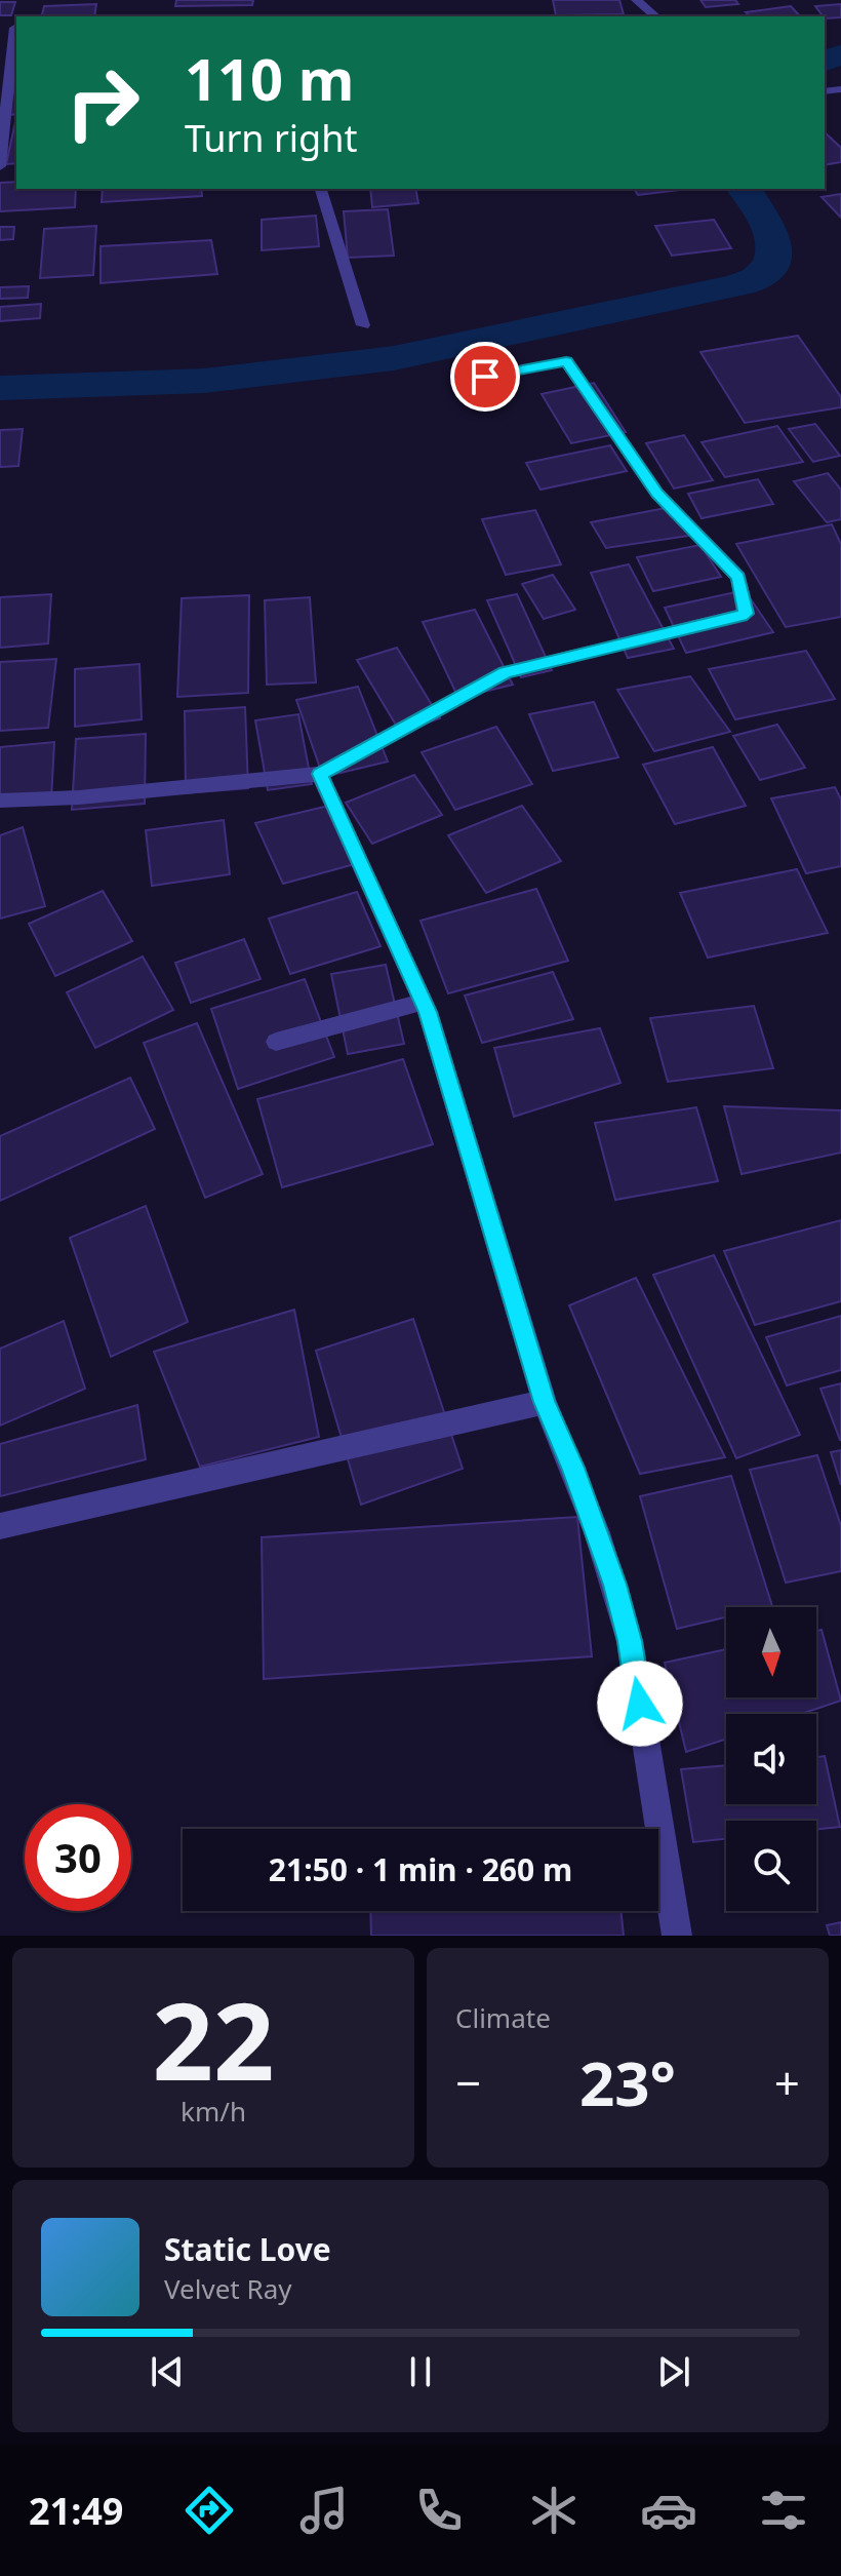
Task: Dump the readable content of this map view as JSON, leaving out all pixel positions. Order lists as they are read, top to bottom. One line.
{"north":"bottom","page":{"turn":["110 m","Turn right"],"limit":"30","trip":"21:50 · 1 min · 260 m","tile":[["22","km/h"],"Climate"],"heat":["−","23°","+"],"song":["Static Love","Velvet Ray"],"tabs":"21:49"}}
